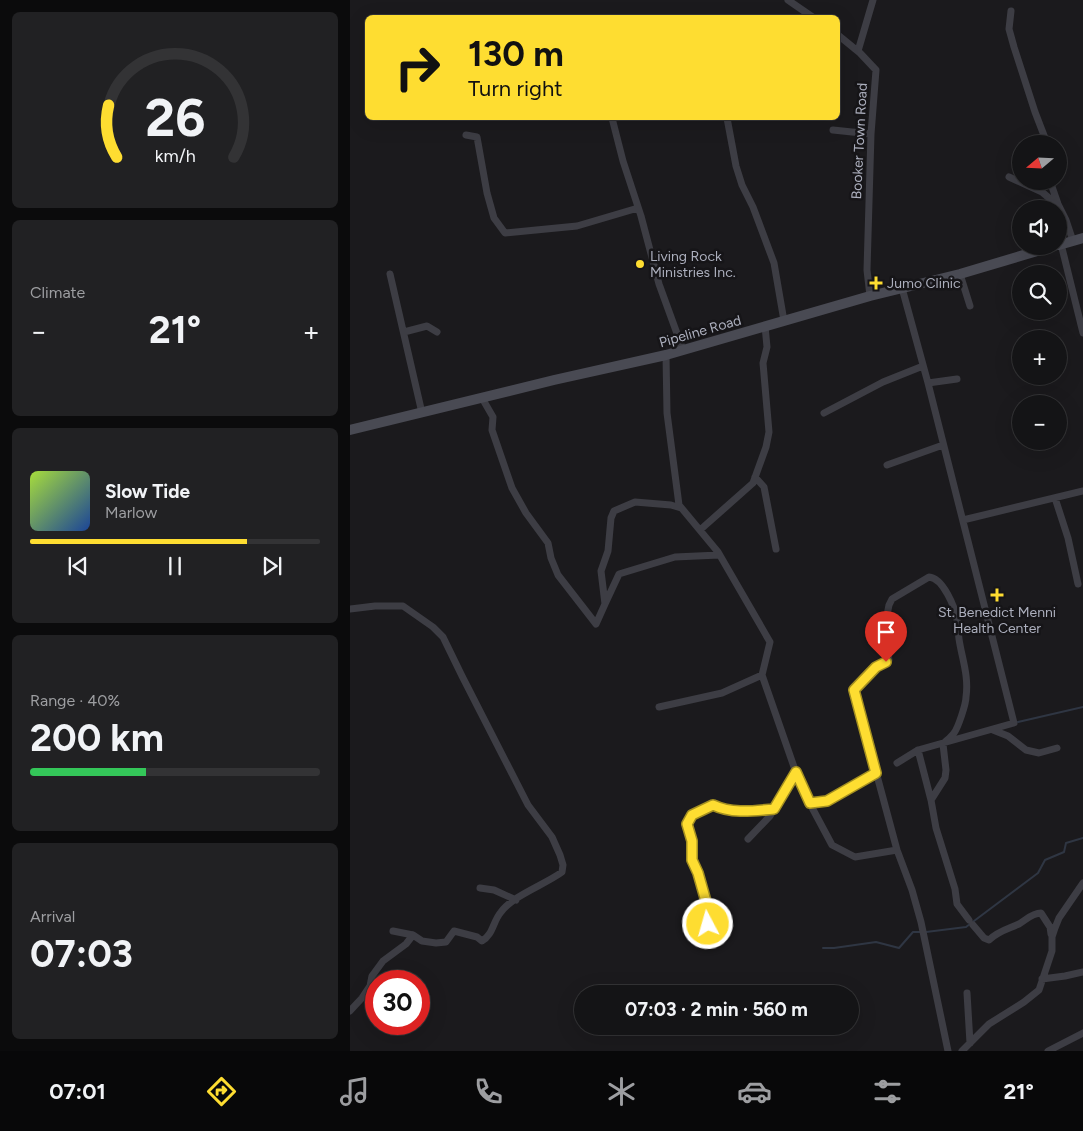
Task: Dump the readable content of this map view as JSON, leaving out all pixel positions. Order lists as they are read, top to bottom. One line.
{"streets":{"street":["Booker Town Road","Pipeline Road"]},"crossings":[["Booker Town Road","Pipeline Road"]],"places":{"other":["Living Rock Ministries Inc."],"health":["Jumo Clinic","St. Benedict Menni Health Center"]},"north":"left","page":{"turn":["130 m","Turn right"],"map_buttons":["+","−"],"tile":["Climate",["Range · 40%","200 km"],["Arrival","07:03"]],"heat":["−","21°","+"],"song":["Slow Tide","Marlow"],"limit":"30","trip":"07:03 · 2 min · 560 m","tabs":["07:01","21°"],"gauge":["26","km/h"]}}
